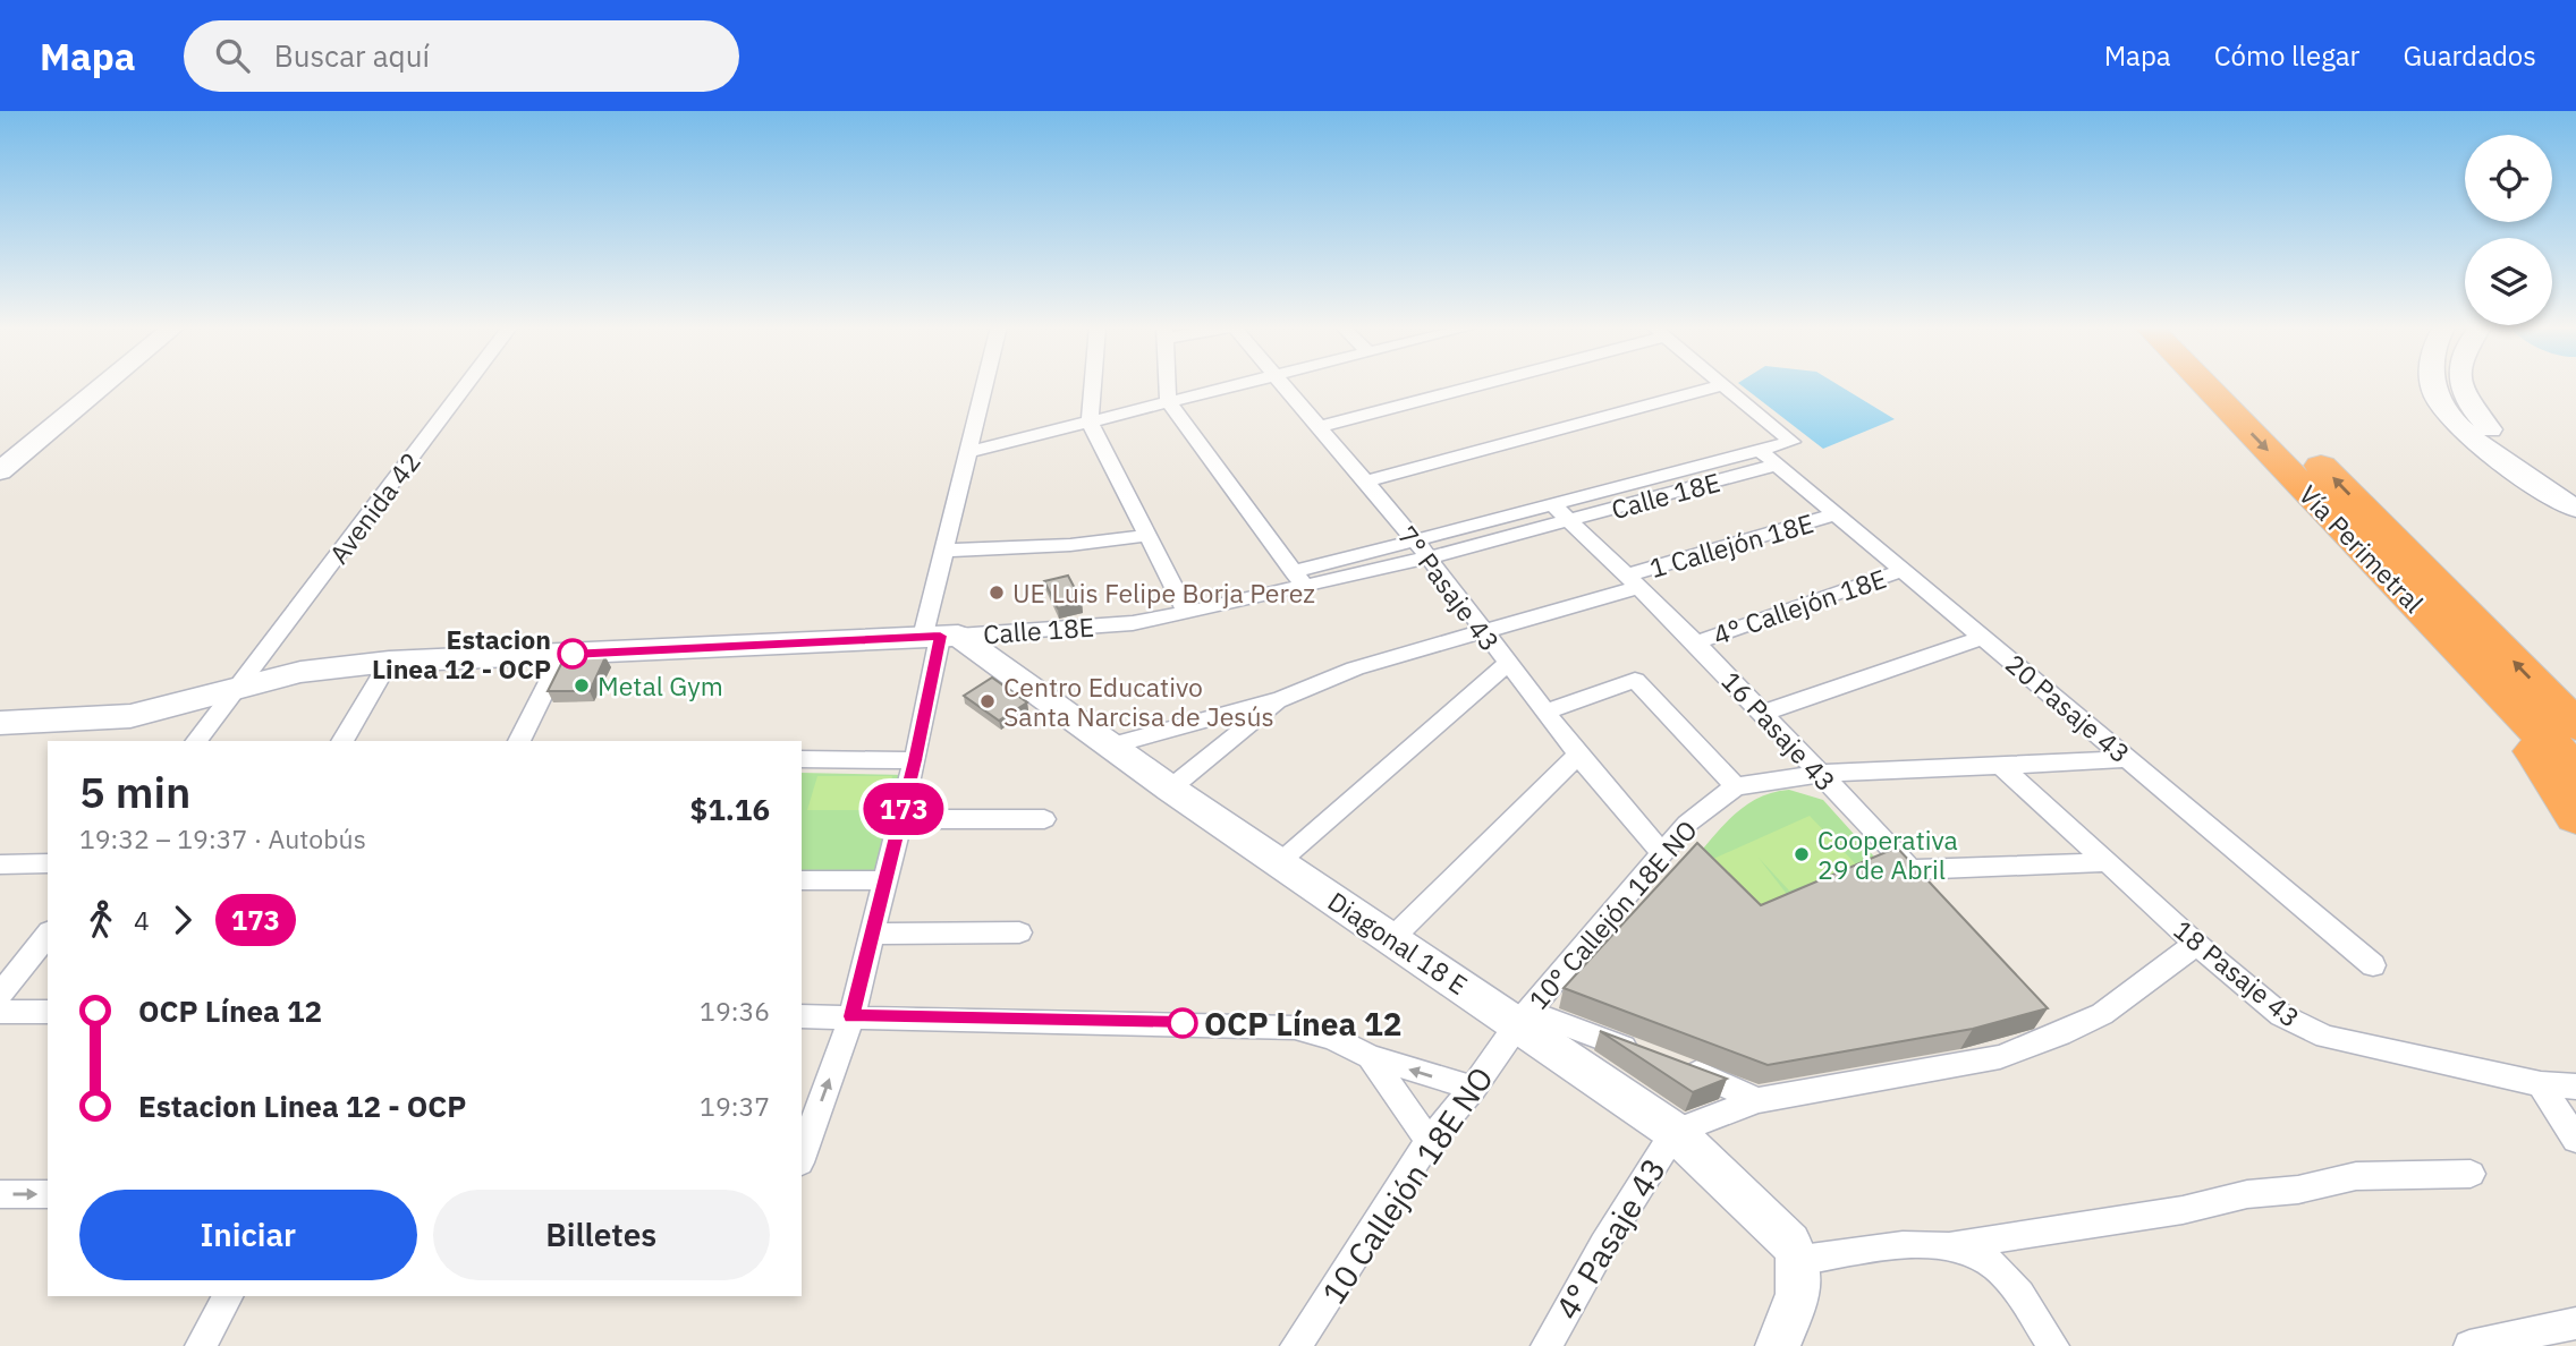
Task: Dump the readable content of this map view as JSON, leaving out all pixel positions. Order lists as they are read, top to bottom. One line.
{"streets":{"highway":["Vía Perimetral"],"street":["Calle 18E","Avenida 42","1 Callejón 18E","7° Pasaje 43","4° Callejón 18E","20 Pasaje 43","16 Pasaje 43","10° Callejón 18E NO","Diagonal 18 E","18 Pasaje 43","10 Callejón 18E NO","4° Pasaje 43"]},"crossings":[["Calle 18E","Avenida 42"],["Calle 18E","7° Pasaje 43"],["Calle 18E","20 Pasaje 43"],["Calle 18E","16 Pasaje 43"],["Calle 18E","Diagonal 18 E"],["1 Callejón 18E","7° Pasaje 43"],["1 Callejón 18E","20 Pasaje 43"],["1 Callejón 18E","16 Pasaje 43"],["1 Callejón 18E","Diagonal 18 E"],["7° Pasaje 43","10° Callejón 18E NO"],["4° Callejón 18E","20 Pasaje 43"],["4° Callejón 18E","16 Pasaje 43"],["20 Pasaje 43","10° Callejón 18E NO"],["16 Pasaje 43","10° Callejón 18E NO"],["10° Callejón 18E NO","Diagonal 18 E"],["10° Callejón 18E NO","18 Pasaje 43"],["10° Callejón 18E NO","10 Callejón 18E NO"],["Diagonal 18 E","10 Callejón 18E NO"],["Diagonal 18 E","4° Pasaje 43"]],"places":["UE Luis Felipe Borja Perez","Estacion Linea 12 - OCP","Metal Gym","Centro Educativo Santa Narcisa de Jesús","Cooperativa 29 de Abril","OCP Línea 12"],"lines":["bus line 173"],"page":{"header":"Mapa","search":"Buscar aquí","nav":["Mapa","Cómo llegar","Guardados"],"on_map":"173","heading":["5 min","19:32 – 19:37 · Autobús","$1.16"],"legs":["4","173"],"list":[{"name":"OCP Línea 12","value":"19:36"},{"name":"Estacion Linea 12 - OCP","value":"19:37"}],"buttons":["Iniciar","Billetes"]}}
